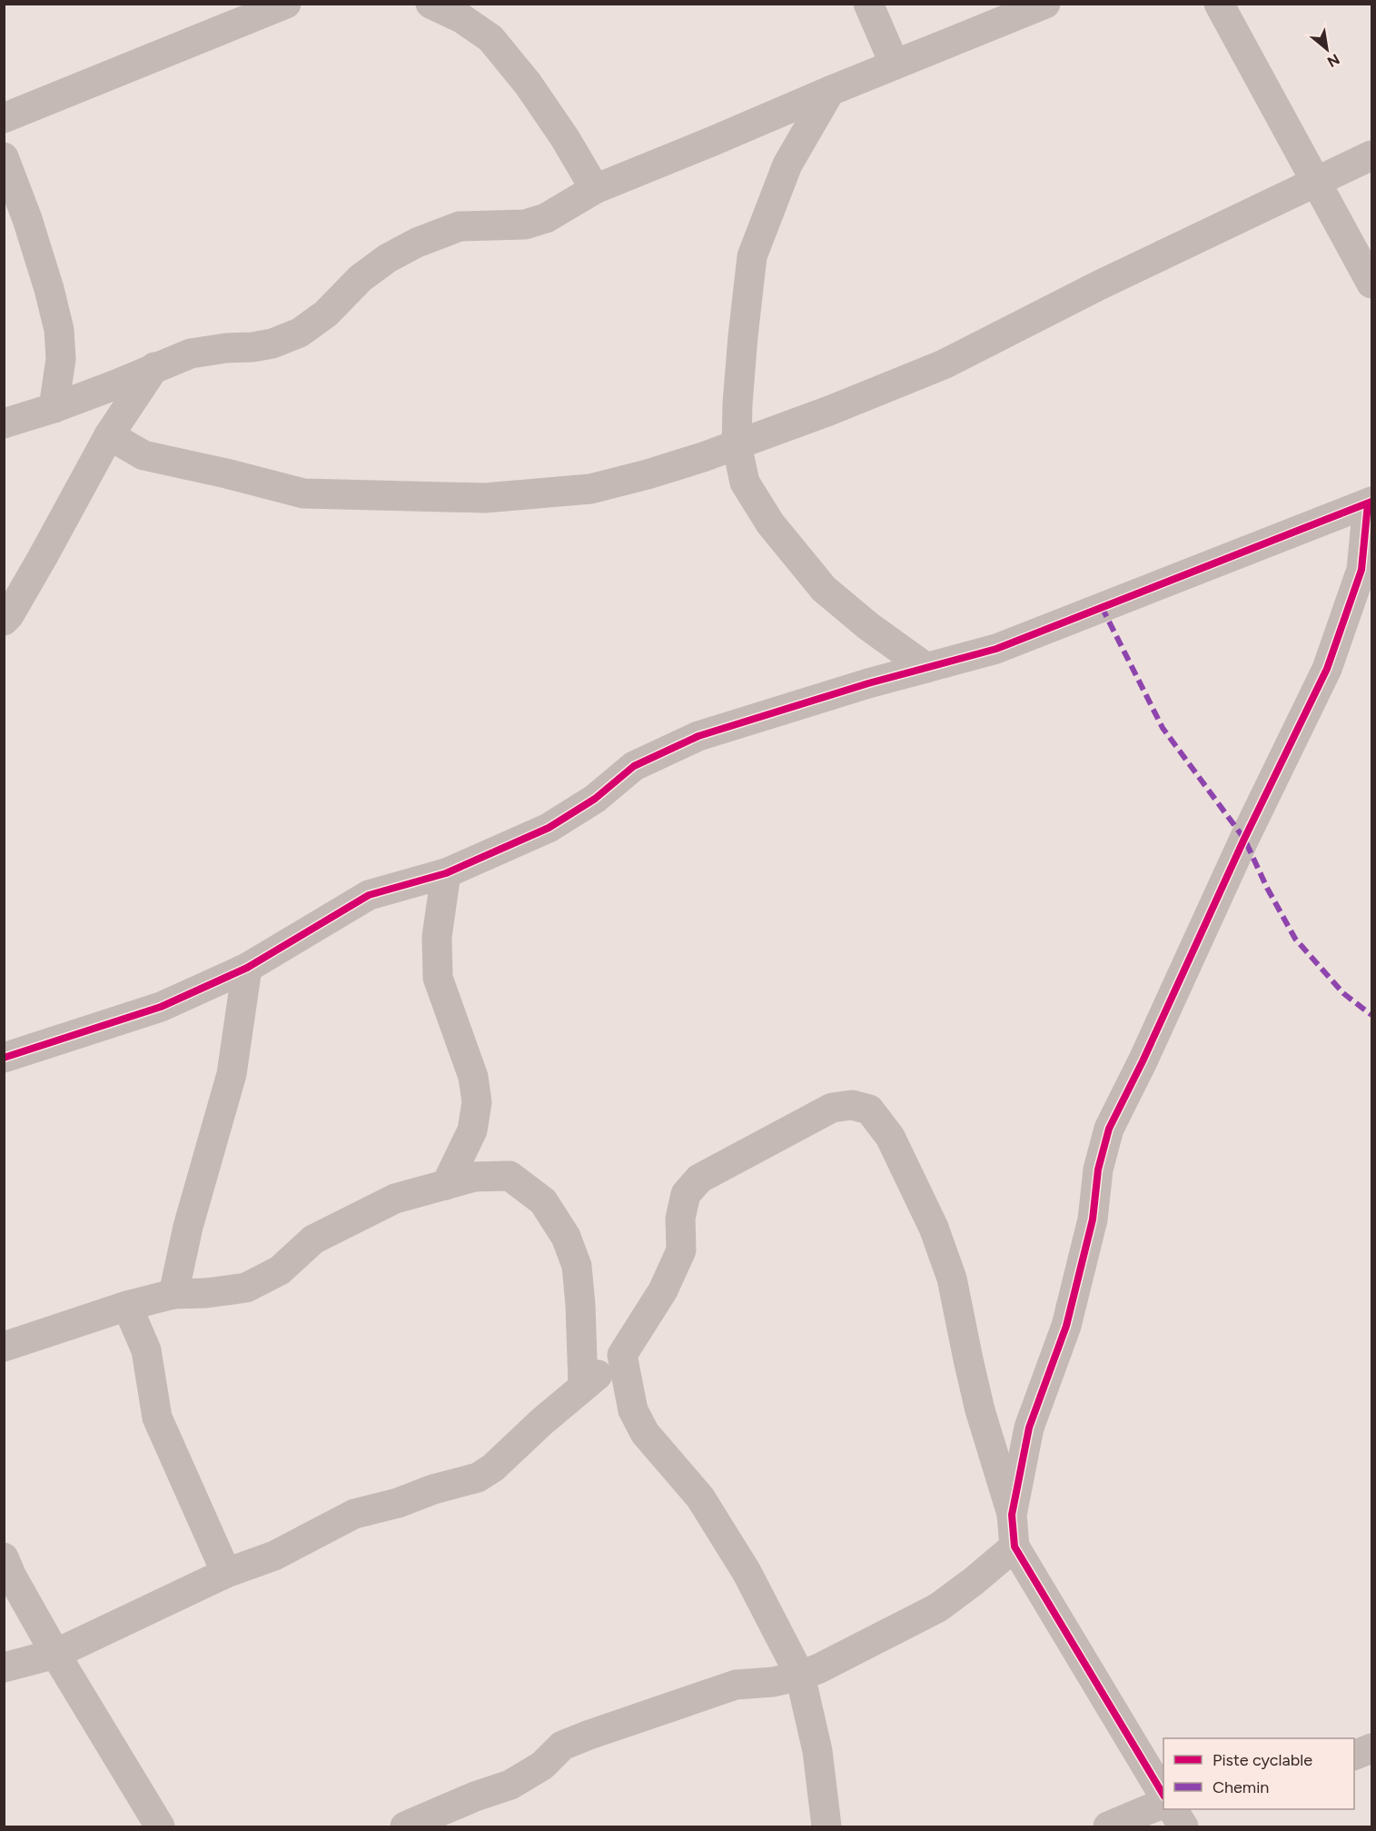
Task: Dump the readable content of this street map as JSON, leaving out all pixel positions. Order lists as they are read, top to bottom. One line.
{"legend":["Piste cyclable","Chemin"],"north":"bottom right"}
